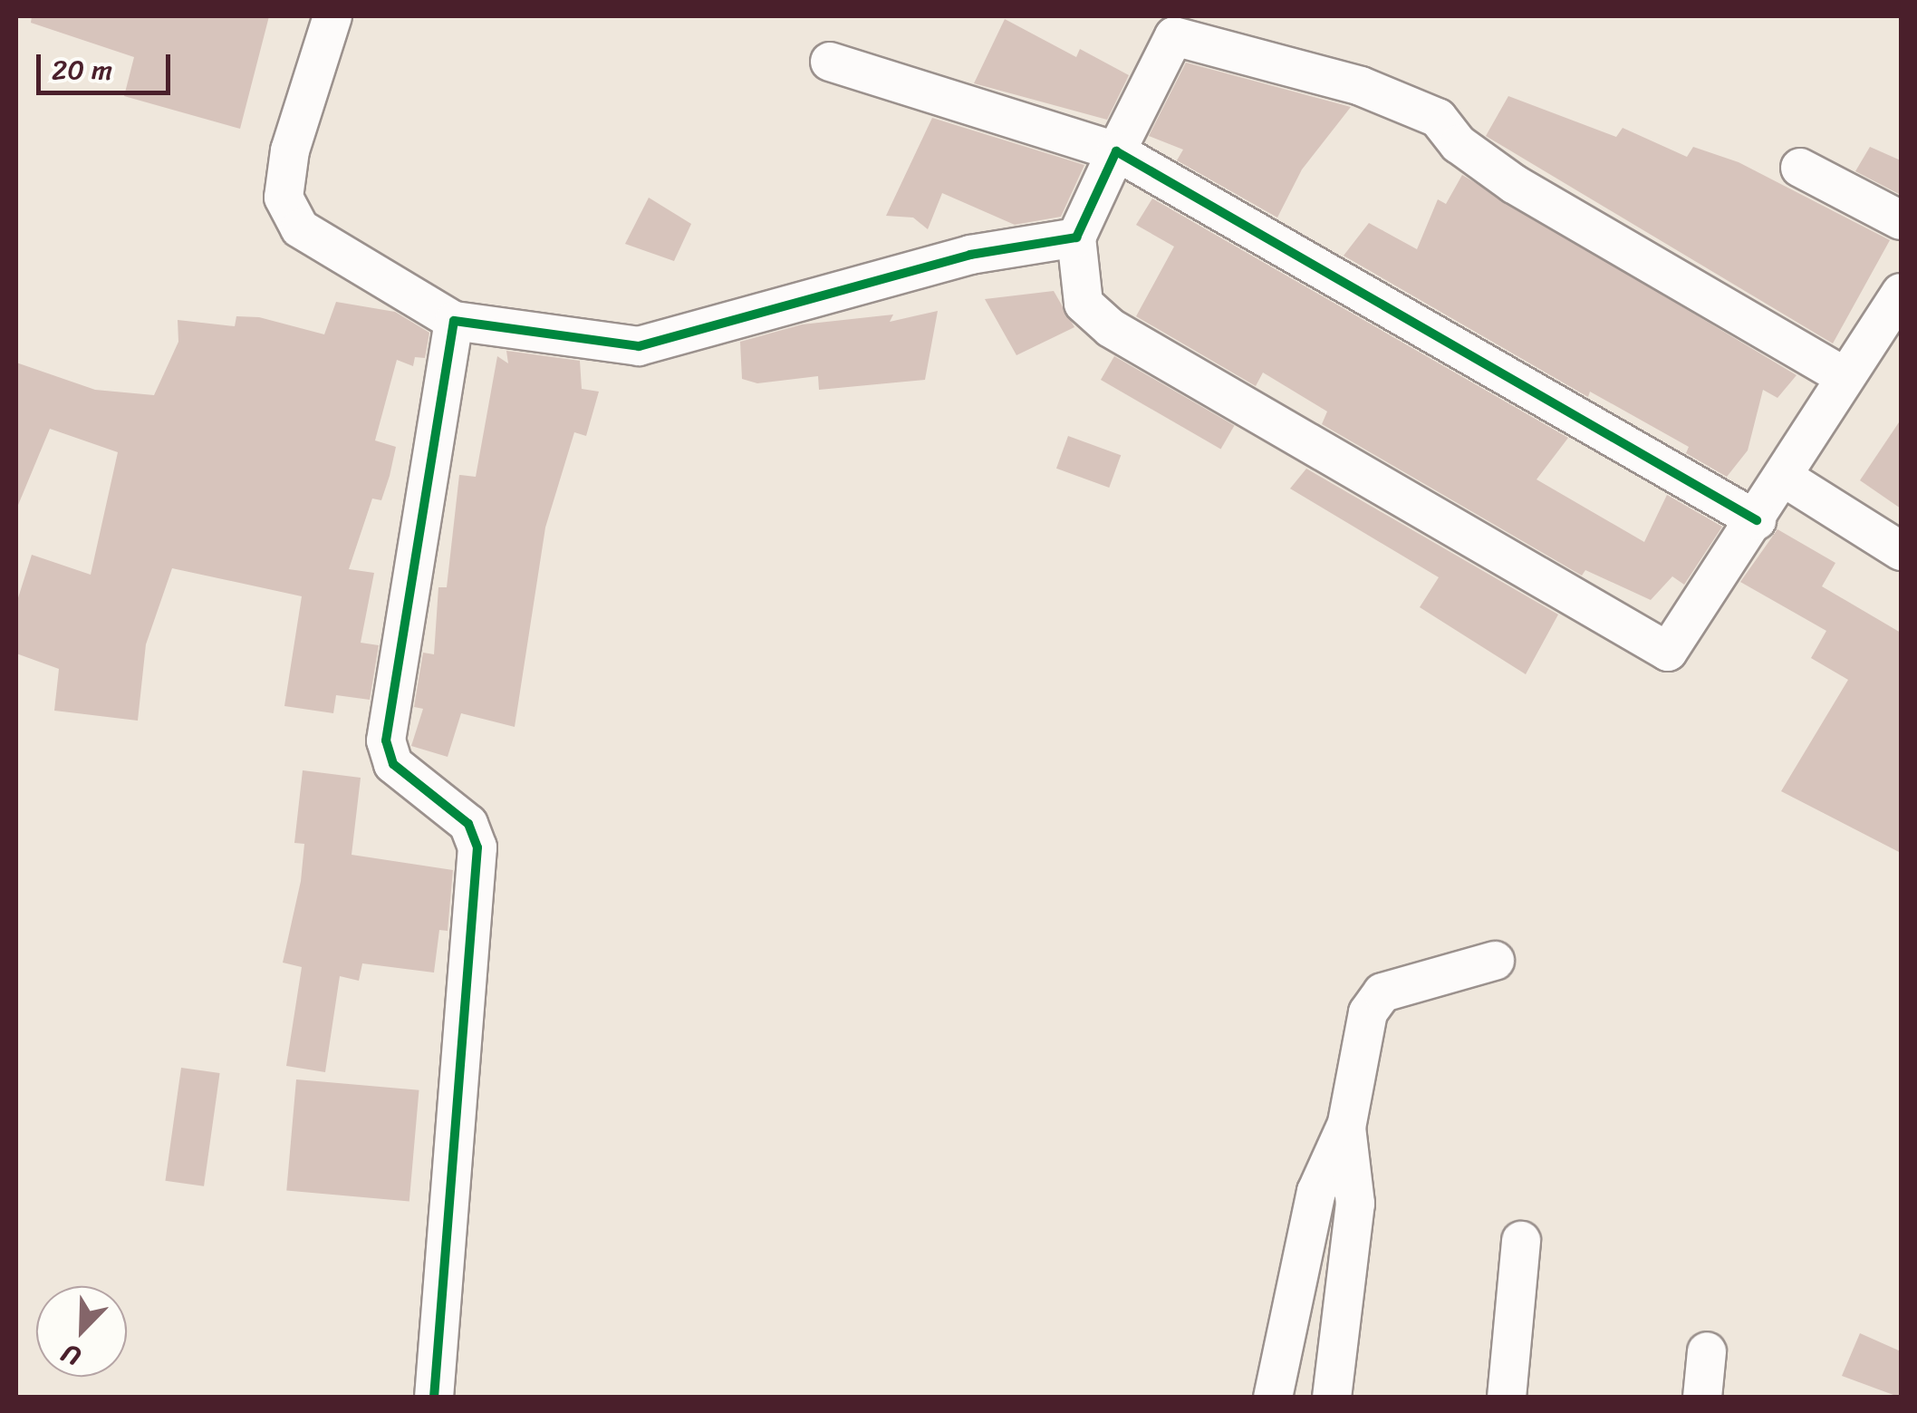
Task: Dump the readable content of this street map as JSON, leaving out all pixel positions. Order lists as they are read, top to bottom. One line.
{"scale_bar":"20 m","north":"bottom left"}
